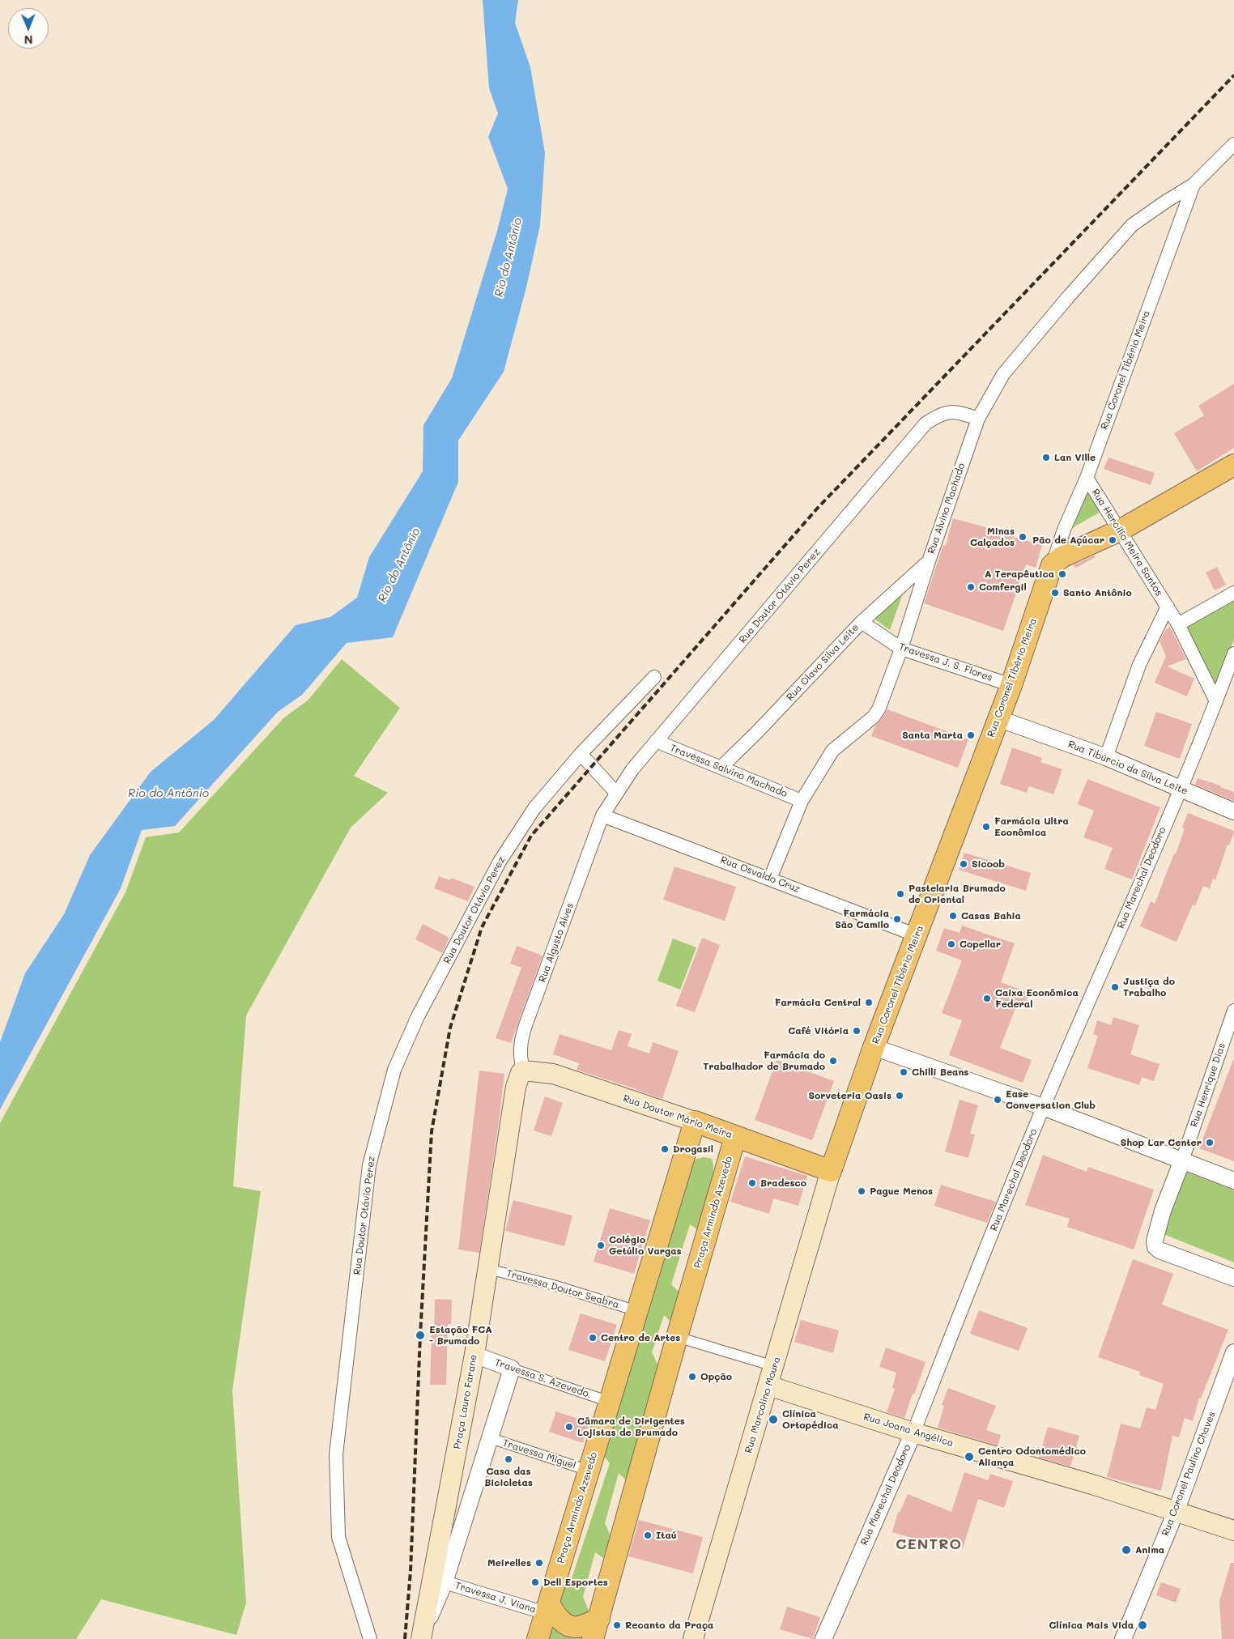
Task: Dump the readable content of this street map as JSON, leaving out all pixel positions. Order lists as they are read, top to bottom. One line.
{"streets":{"main road":["Rua Coronel Tibério Meira","Rua Doutor Mário Meira","Praça Armindo Azevedo","Praça Lauro Farane","Rua Marcolino Moura","Rua Joana Angélica"],"street":["Rua Alvino Machado","Rua Hercílio Meira Santos","Rua Doutor Otávio Perez","Rua Olavo Silva Leite","Travessa J. S. Flores","Rua Tibúrcio da Silva Leite","Travessa Salvino Machado","Rua Osvaldo Cruz","Rua Marechal Deodoro","Rua Algusto Alves","Rua Henrique Dias","Travessa Doutor Seabra","Travessa S. Azevedo","Travessa Miguel","Rua Coronel Paulino Chaves","Travessa J. Viana"]},"crossings":[["Rua Coronel Tibério Meira","Rua Alvino Machado"],["Rua Coronel Tibério Meira","Rua Hercílio Meira Santos"],["Rua Coronel Tibério Meira","Travessa J. S. Flores"],["Rua Coronel Tibério Meira","Rua Tibúrcio da Silva Leite"],["Rua Coronel Tibério Meira","Rua Osvaldo Cruz"],["Rua Coronel Tibério Meira","Rua Doutor Mário Meira"],["Rua Coronel Tibério Meira","Rua Marcolino Moura"],["Rua Alvino Machado","Rua Doutor Otávio Perez"],["Rua Alvino Machado","Rua Olavo Silva Leite"],["Rua Alvino Machado","Travessa J. S. Flores"],["Rua Alvino Machado","Travessa Salvino Machado"],["Rua Alvino Machado","Rua Osvaldo Cruz"],["Rua Hercílio Meira Santos","Rua Tibúrcio da Silva Leite"],["Rua Hercílio Meira Santos","Rua Marechal Deodoro"],["Rua Doutor Otávio Perez","Travessa Salvino Machado"],["Rua Doutor Otávio Perez","Rua Osvaldo Cruz"],["Rua Doutor Otávio Perez","Rua Algusto Alves"],["Rua Olavo Silva Leite","Travessa J. S. Flores"],["Rua Olavo Silva Leite","Travessa Salvino Machado"],["Rua Tibúrcio da Silva Leite","Rua Marechal Deodoro"],["Rua Osvaldo Cruz","Rua Algusto Alves"],["Rua Marechal Deodoro","Rua Joana Angélica"],["Rua Algusto Alves","Rua Doutor Mário Meira"],["Rua Algusto Alves","Praça Lauro Farane"],["Rua Doutor Mário Meira","Praça Armindo Azevedo"],["Rua Doutor Mário Meira","Praça Lauro Farane"],["Rua Doutor Mário Meira","Rua Marcolino Moura"],["Praça Armindo Azevedo","Travessa Doutor Seabra"],["Praça Armindo Azevedo","Travessa S. Azevedo"],["Praça Armindo Azevedo","Travessa Miguel"],["Praça Armindo Azevedo","Travessa J. Viana"],["Travessa Doutor Seabra","Praça Lauro Farane"],["Travessa S. Azevedo","Praça Lauro Farane"],["Praça Lauro Farane","Travessa Miguel"],["Praça Lauro Farane","Travessa J. Viana"],["Rua Marcolino Moura","Rua Joana Angélica"],["Rua Joana Angélica","Rua Coronel Paulino Chaves"]],"districts":["CENTRO"],"water":["Rio do Antônio"],"places":["Lan Ville","Minas Calçados","Pão de Açúcar","A Terapêutica","Comfergil","Santo Antônio","Santa Marta","Farmácia Ultra Econômica","Sicoob","Pastelaria Brumado de Oriental","Casas Bahia","Farmácia São Camilo","Copellar","Justiça do Trabalho","Caixa Econômica Federal","Farmácia Central","Café Vitória","Farmácia do Trabalhador de Brumado","Chilli Beans","Sorveteria Oasis","Ease Conversation Club","Shop Lar Center","Drogasil","Bradesco","Pague Menos","Colégio Getúlio Vargas","Estação FCA - Brumado","Centro de Artes","Opção","Clínica Ortopédica","Câmara de Dirigentes Lojistas de Brumado","Centro Odontomédico Aliança","Casa das Bicicletas","Itaú","Anima","Meirelles","Dell Esportes","Recanto da Praça","Clínica Mais Vida"],"north":"bottom"}
